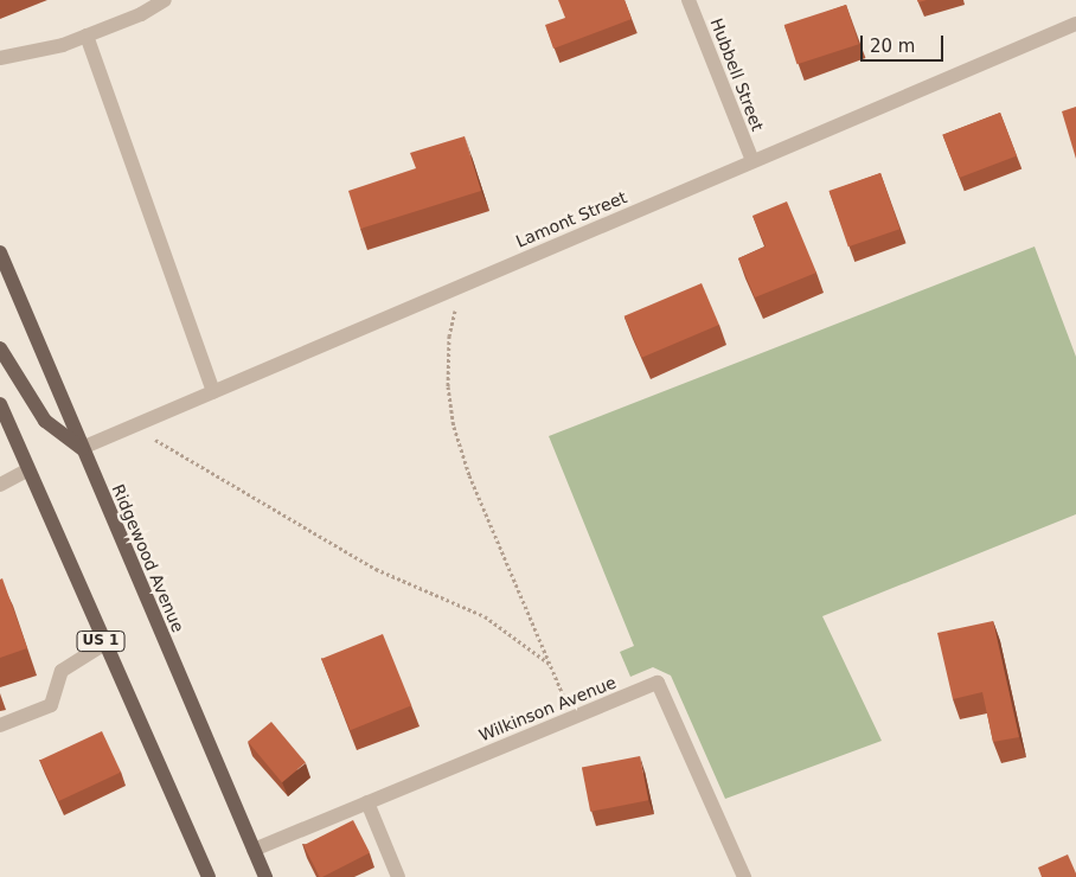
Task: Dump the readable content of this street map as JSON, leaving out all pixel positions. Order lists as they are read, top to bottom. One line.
{"streets":{"main road":["Ridgewood Avenue","US 1"],"street":["Hubbell Street","Lamont Street","Wilkinson Avenue"]},"crossings":[["Hubbell Street","Lamont Street"],["Lamont Street","Ridgewood Avenue"],["Ridgewood Avenue","Wilkinson Avenue"]],"scale_bar":"20 m"}
